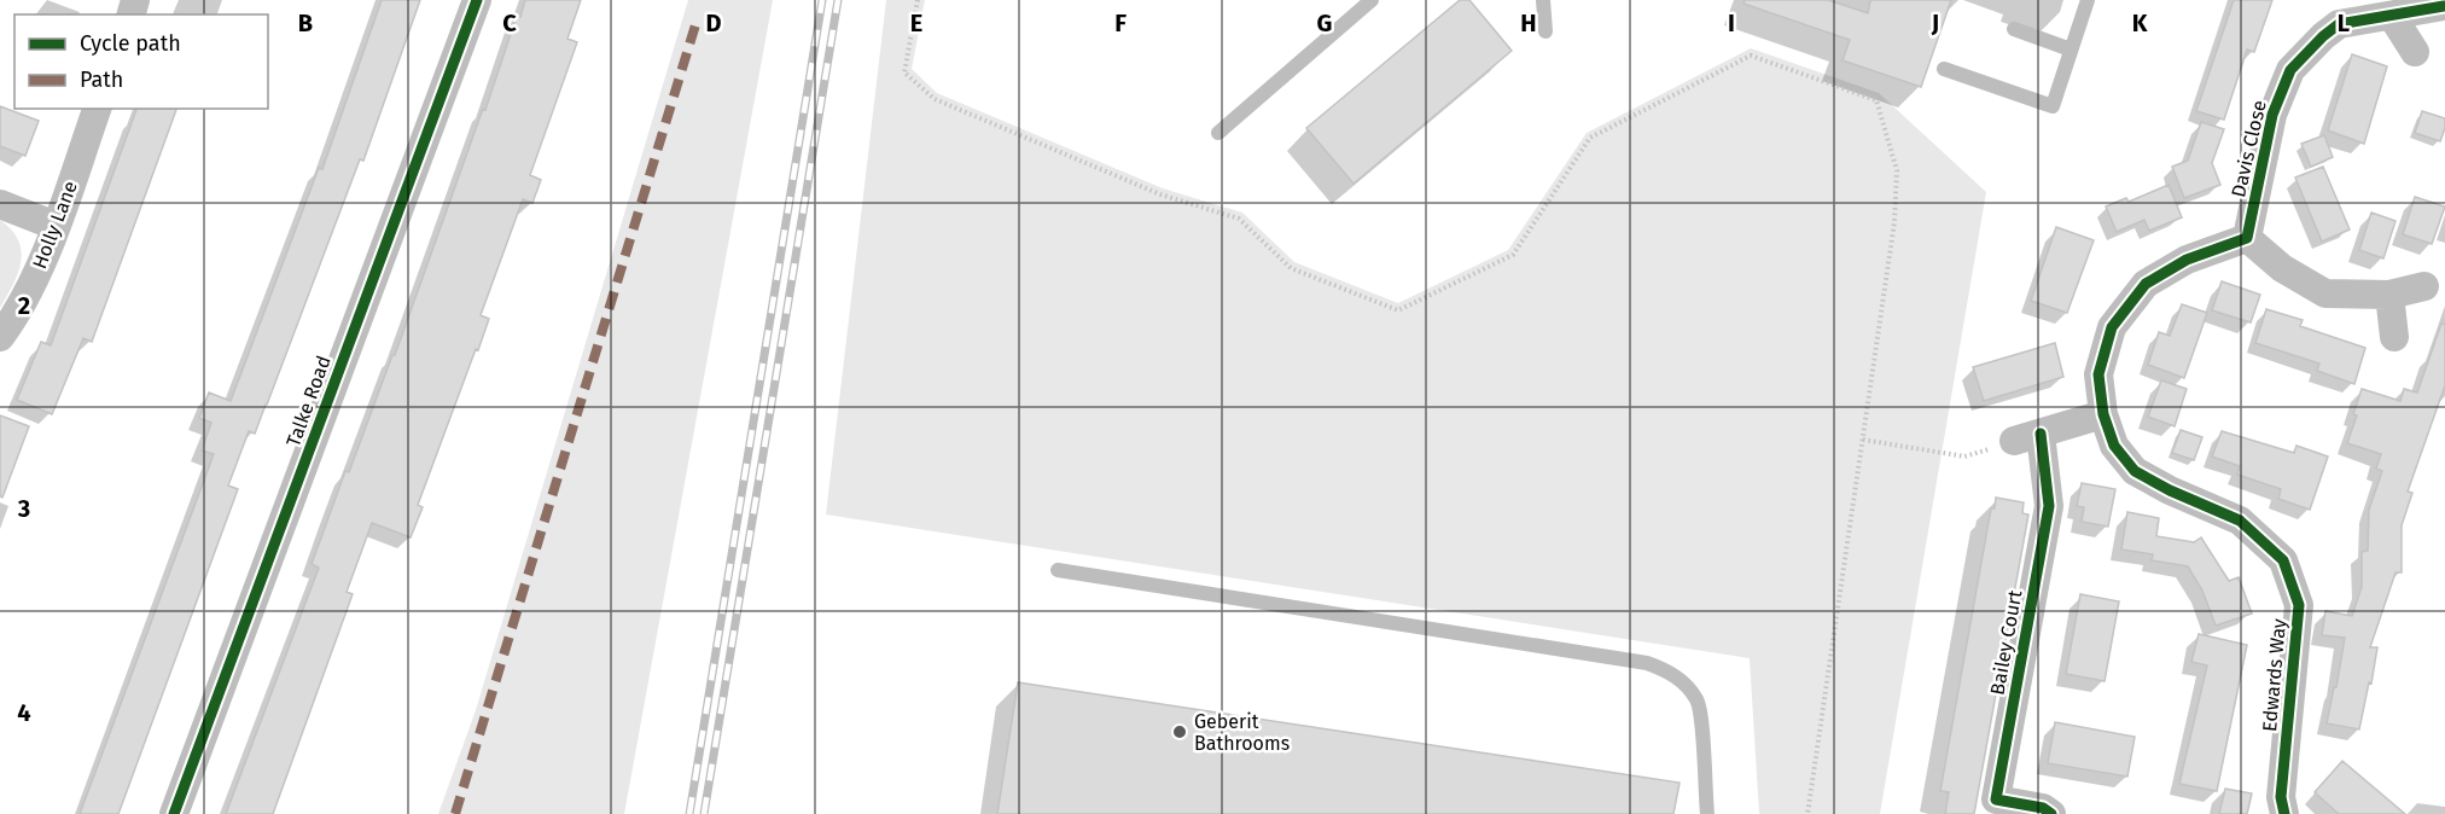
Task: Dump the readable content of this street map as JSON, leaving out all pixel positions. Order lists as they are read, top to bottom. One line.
{"streets":{"street":["Davis Close","Holly Lane","Talke Road","Bailey Court","Edwards Way"]},"crossings":[["Davis Close","Edwards Way"]],"places":["Geberit Bathrooms"],"legend":["Cycle path","Path"],"grid":{"columns":["B","C","D","E","F","G","H","I","J","K","L"],"rows":["2","3","4"]}}
